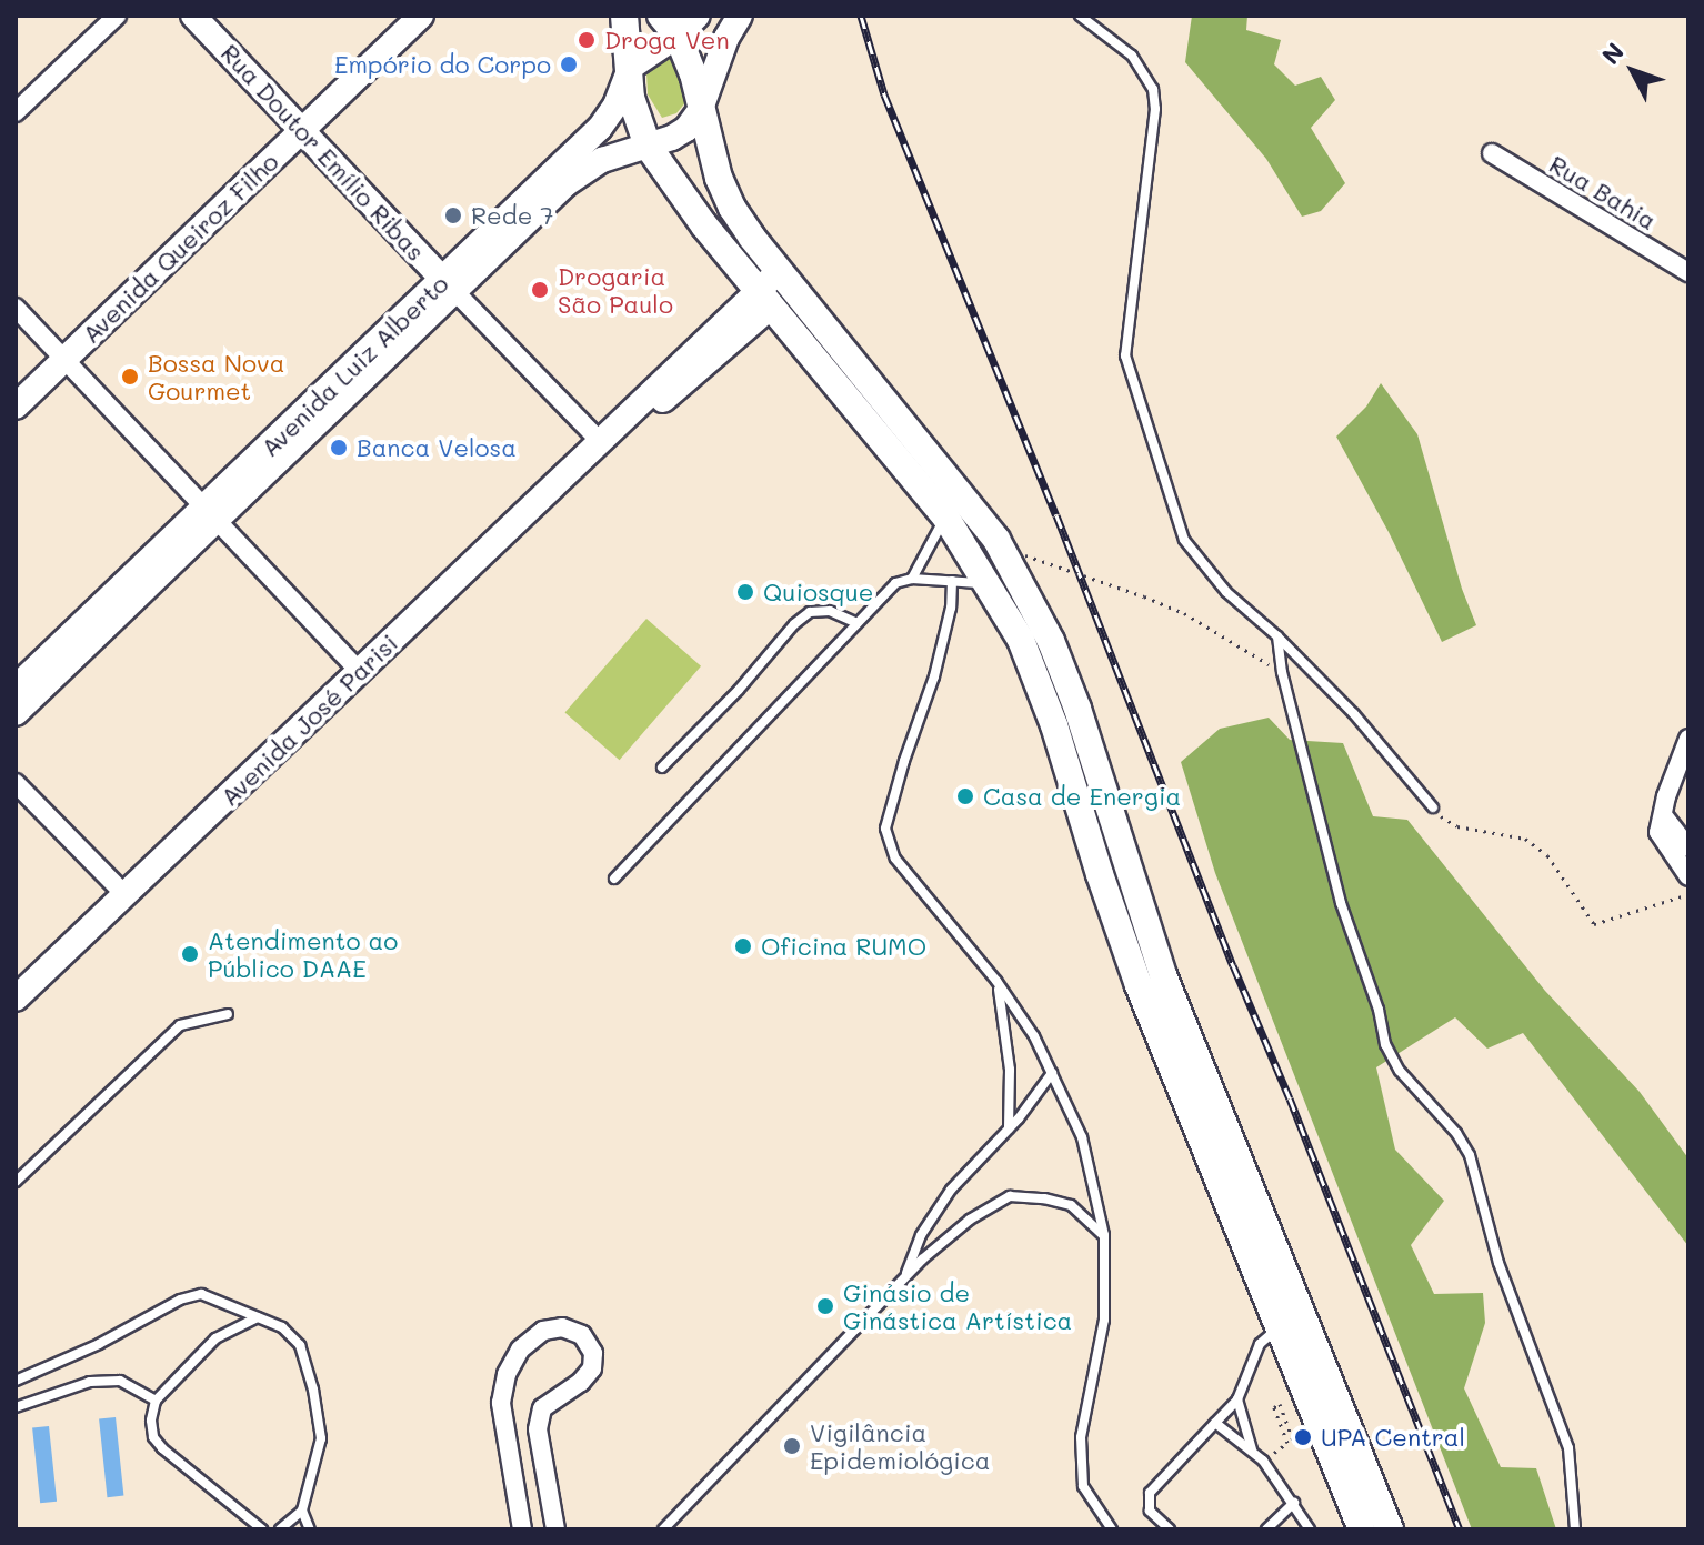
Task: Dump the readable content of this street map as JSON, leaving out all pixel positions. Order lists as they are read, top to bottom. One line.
{"streets":{"street":["Rua Doutor Emílio Ribas","Rua Bahia","Avenida Queiroz Filho","Avenida Luiz Alberto","Avenida José Parisi"]},"crossings":[["Rua Doutor Emílio Ribas","Avenida Queiroz Filho"],["Rua Doutor Emílio Ribas","Avenida Luiz Alberto"],["Rua Doutor Emílio Ribas","Avenida José Parisi"]],"places":["Droga Ven","Empório do Corpo","Rede 7","Drogaria São Paulo","Bossa Nova Gourmet","Banca Velosa","Quiosque","Casa de Energia","Oficina RUMO","Atendimento ao Público DAAE","Ginásio de Ginástica Artística","UPA Central","Vigilância Epidemiológica"],"north":"top left"}
